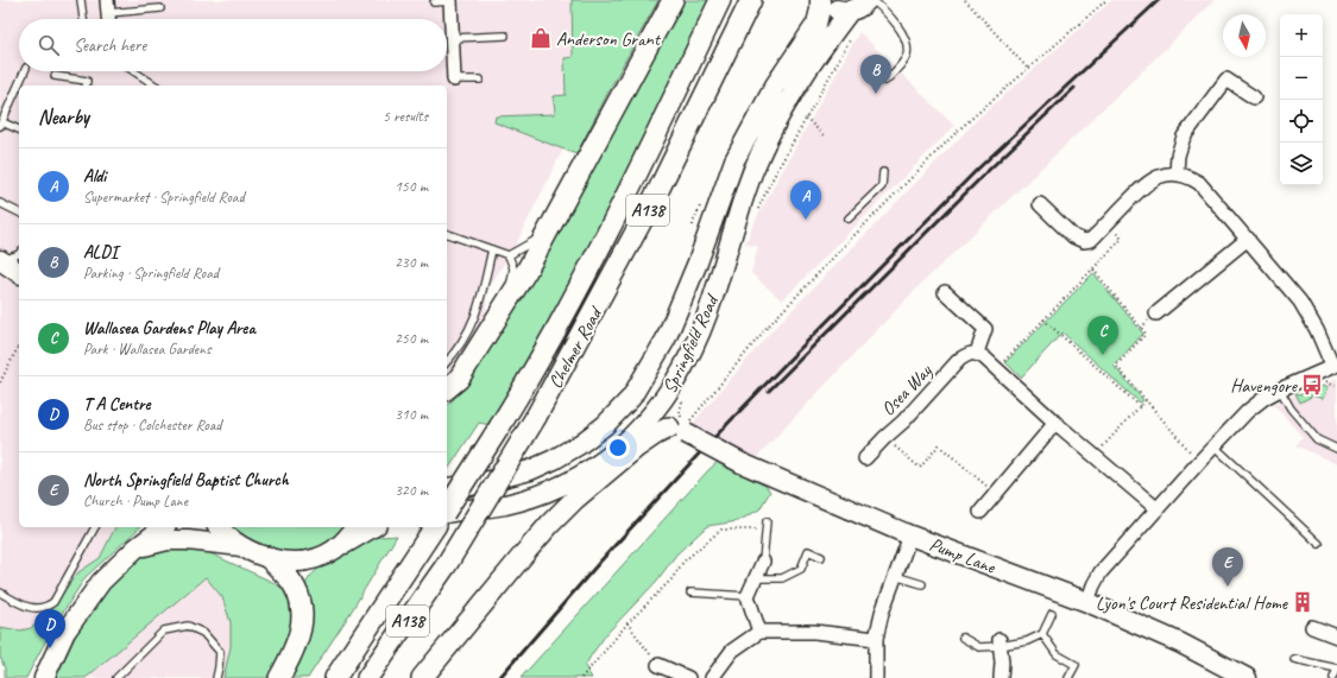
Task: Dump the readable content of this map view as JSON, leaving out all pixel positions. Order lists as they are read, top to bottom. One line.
{"streets":{"main road":["A138","Springfield Road","Chelmer Road","Pump Lane"],"street":["Osea Way"]},"places":{"shop":["Anderson Grant"],"bus stop":["Havengore"],"building":["Lyon's Court Residential Home"]},"north":"bottom","page":{"map_buttons":["+","−"],"search":"Search here","pins":["B","A","C","E","D"],"heading":["Nearby","5 results"],"list":[{"mark":"A","name":"Aldi","note":"Supermarket · Springfield Road","value":"150 m"},{"mark":"B","name":"ALDI","note":"Parking · Springfield Road","value":"230 m"},{"mark":"C","name":"Wallasea Gardens Play Area","note":"Park · Wallasea Gardens","value":"250 m"},{"mark":"D","name":"T A Centre","note":"Bus stop · Colchester Road","value":"310 m"},{"mark":"E","name":"North Springfield Baptist Church","note":"Church · Pump Lane","value":"320 m"}]}}
